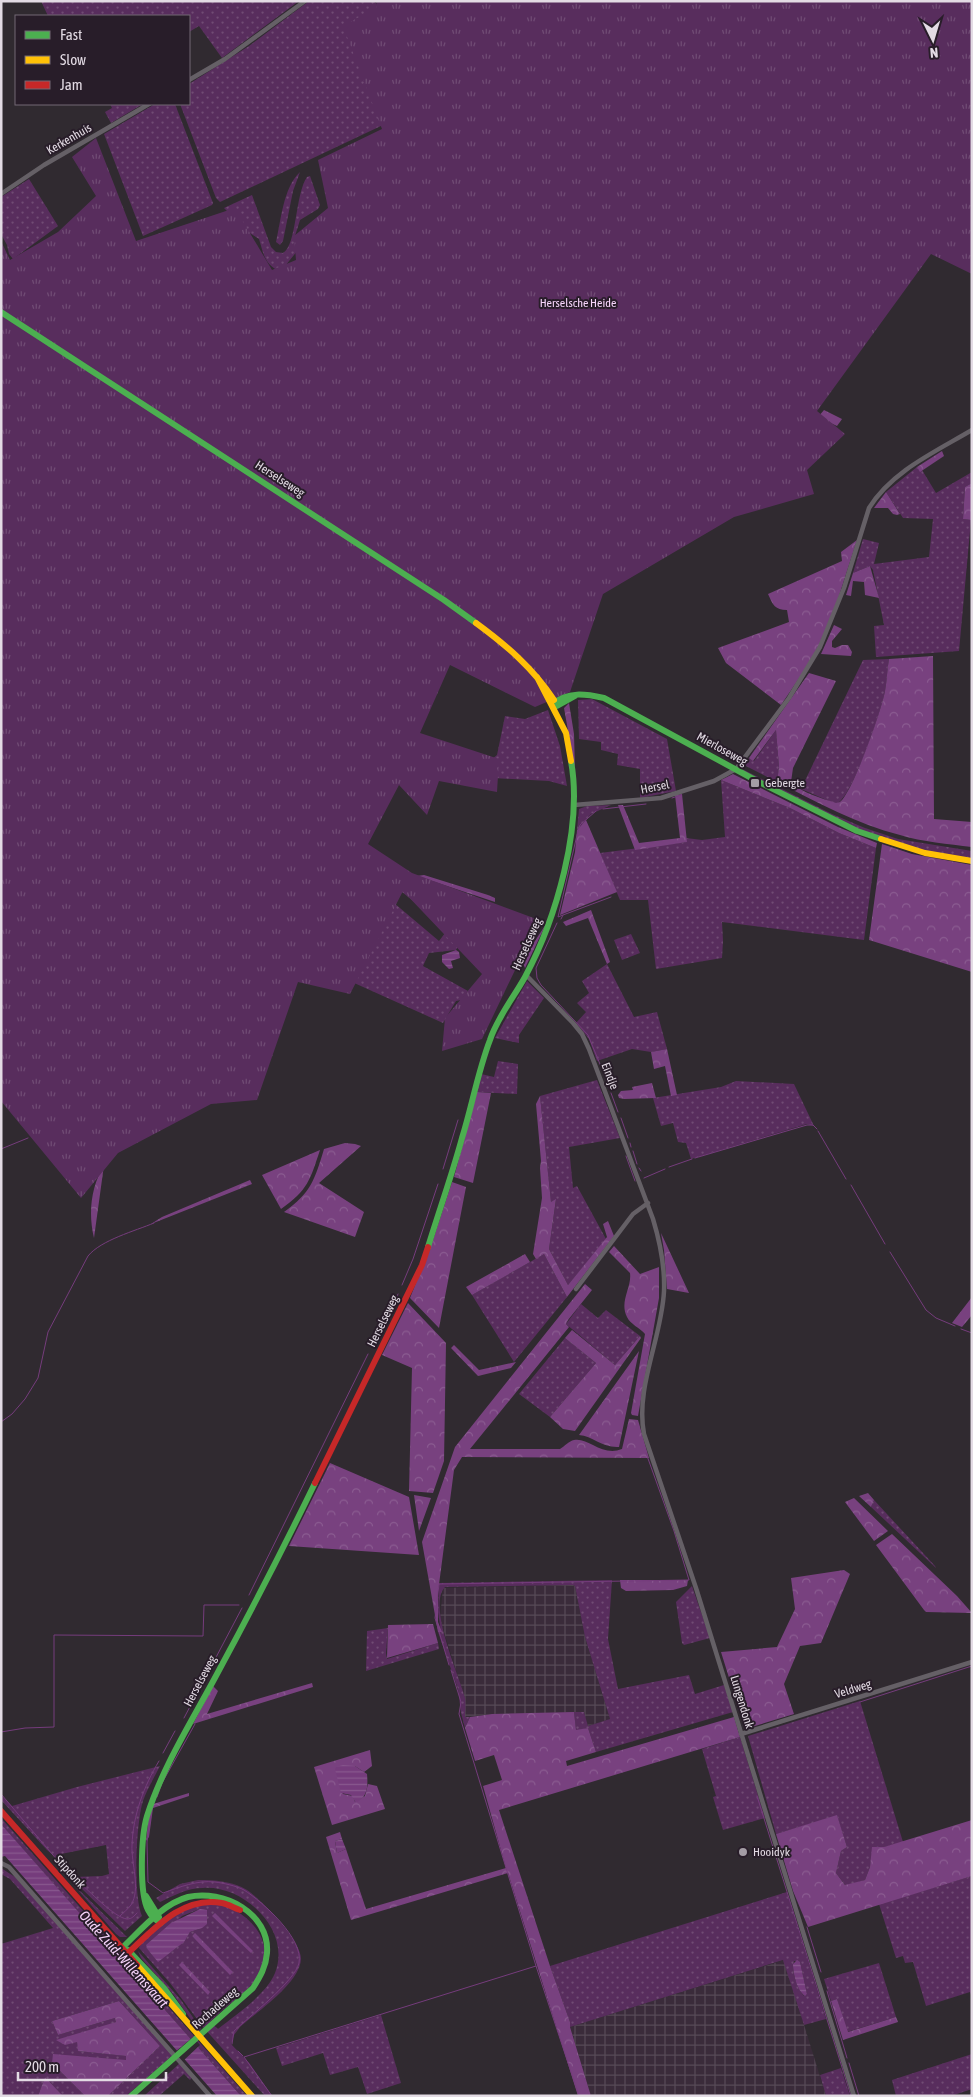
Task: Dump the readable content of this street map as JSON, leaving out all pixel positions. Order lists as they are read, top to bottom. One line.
{"streets":{"street":["Kerkenhuis","Herselseweg","Mierloseweg","Hersel","Eindje","Veldweg","Lungendonk","Stipdonk","Rochadeweg"]},"crossings":[["Herselseweg","Mierloseweg"],["Herselseweg","Hersel"],["Herselseweg","Eindje"],["Herselseweg","Rochadeweg"],["Mierloseweg","Hersel"],["Eindje","Lungendonk"],["Veldweg","Lungendonk"],["Stipdonk","Rochadeweg"]],"water":["Oude Zuid-Willemsvaart"],"parks":["Herselsche Heide"],"places":{"transit":["Gebergte"],"other":["Hooidyk"]},"legend":["Fast","Slow","Jam"],"scale_bar":"200 m","north":"bottom"}
